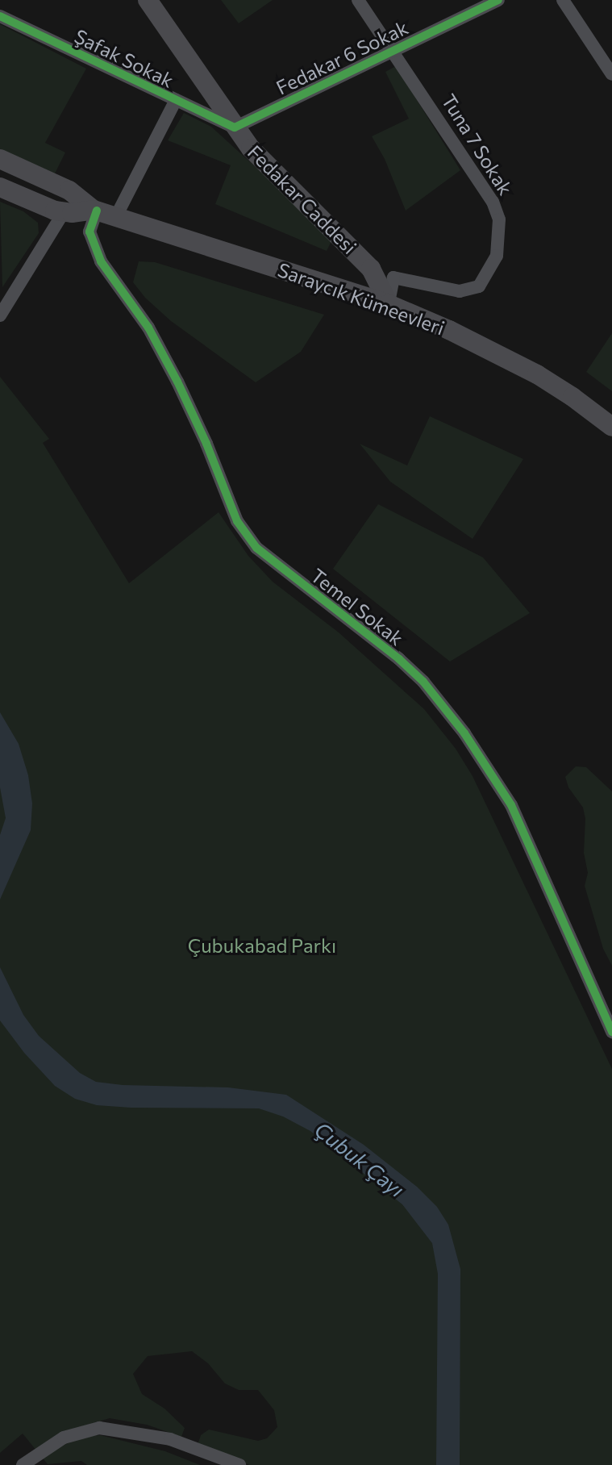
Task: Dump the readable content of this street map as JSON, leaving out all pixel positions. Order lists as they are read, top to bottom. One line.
{"streets":{"main road":["Fedakar Caddesi","Saraycık Kümeevleri"],"street":["Fedakar 6 Sokak","Şafak Sokak","Tuna 7 Sokak","Temel Sokak"]},"crossings":[["Fedakar 6 Sokak","Şafak Sokak"],["Fedakar 6 Sokak","Tuna 7 Sokak"],["Fedakar 6 Sokak","Fedakar Caddesi"],["Şafak Sokak","Fedakar Caddesi"],["Tuna 7 Sokak","Fedakar Caddesi"],["Tuna 7 Sokak","Saraycık Kümeevleri"],["Fedakar Caddesi","Saraycık Kümeevleri"],["Saraycık Kümeevleri","Temel Sokak"]],"water":["Çubuk Çayı"],"parks":["Çubukabad Parkı"]}
